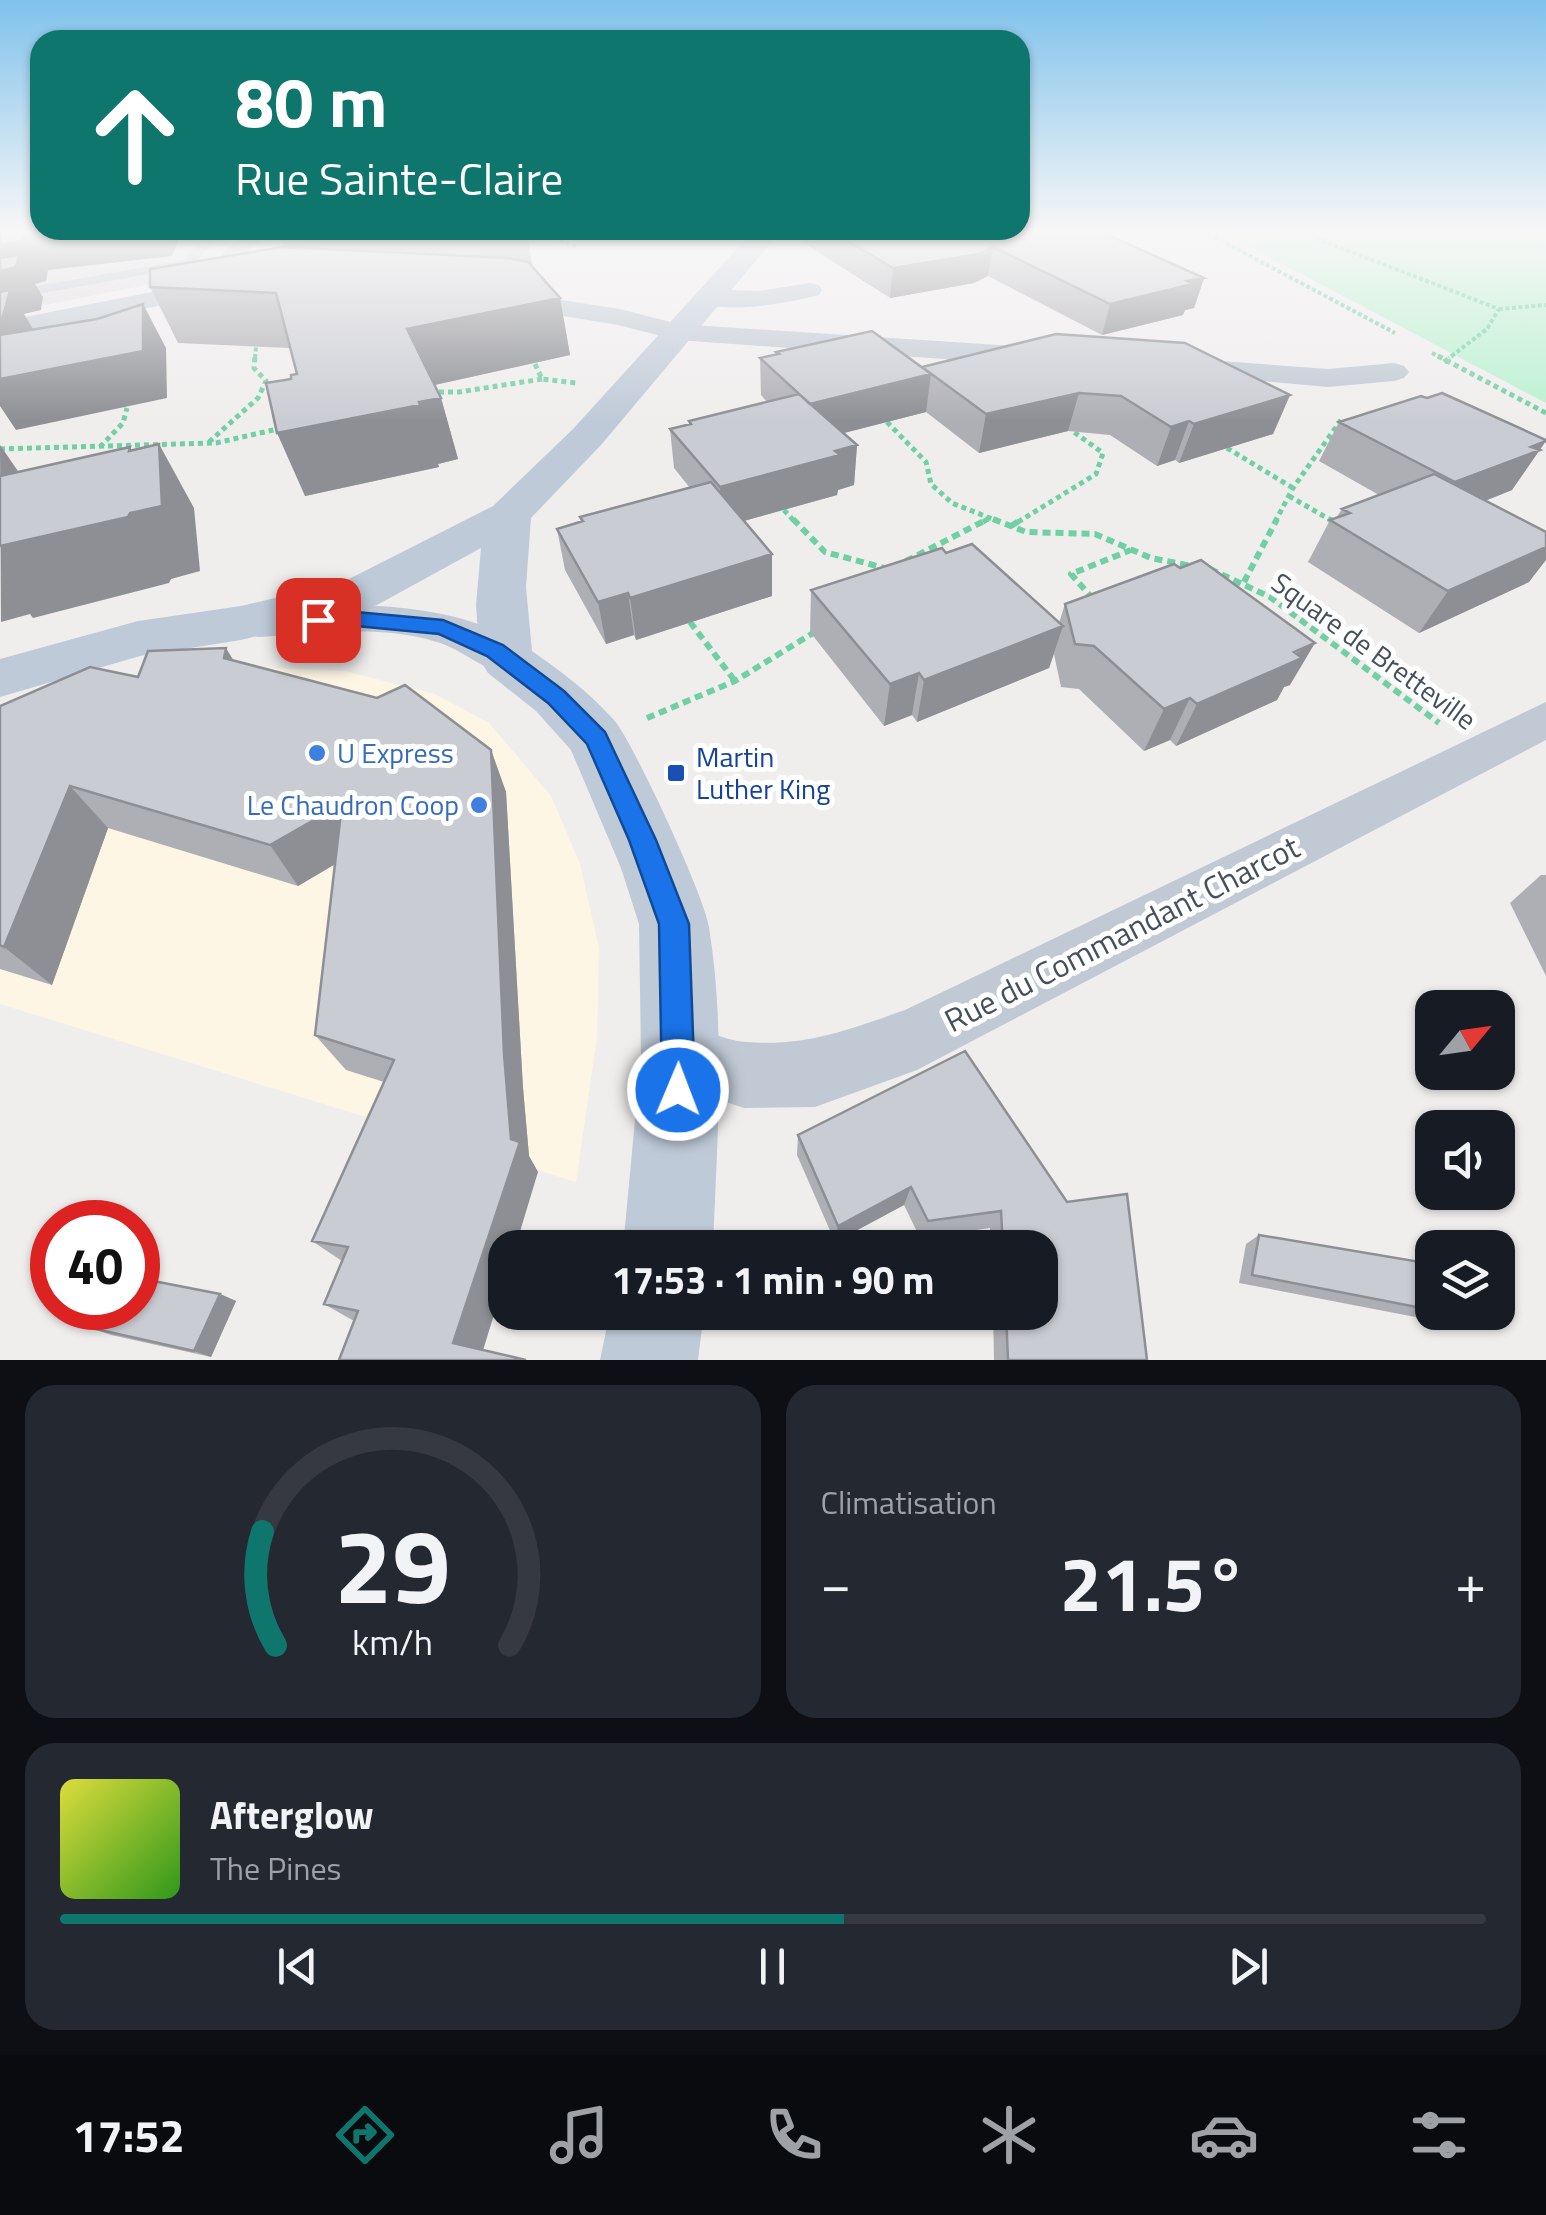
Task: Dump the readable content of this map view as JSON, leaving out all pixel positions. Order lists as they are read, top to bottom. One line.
{"streets":{"street":["Rue du Commandant Charcot"],"path":["Square de Bretteville"]},"crossings":[["Square de Bretteville","Rue du Commandant Charcot"]],"places":{"other":["U Express","Le Chaudron Coop"],"transit":["Martin Luther King"]},"north":"top right","page":{"turn":["80 m","Rue Sainte-Claire"],"limit":"40","trip":"17:53 · 1 min · 90 m","tile":"Climatisation","heat":["−","21.5°","+"],"song":["Afterglow","The Pines"],"tabs":"17:52","gauge":["29","km/h"]}}
